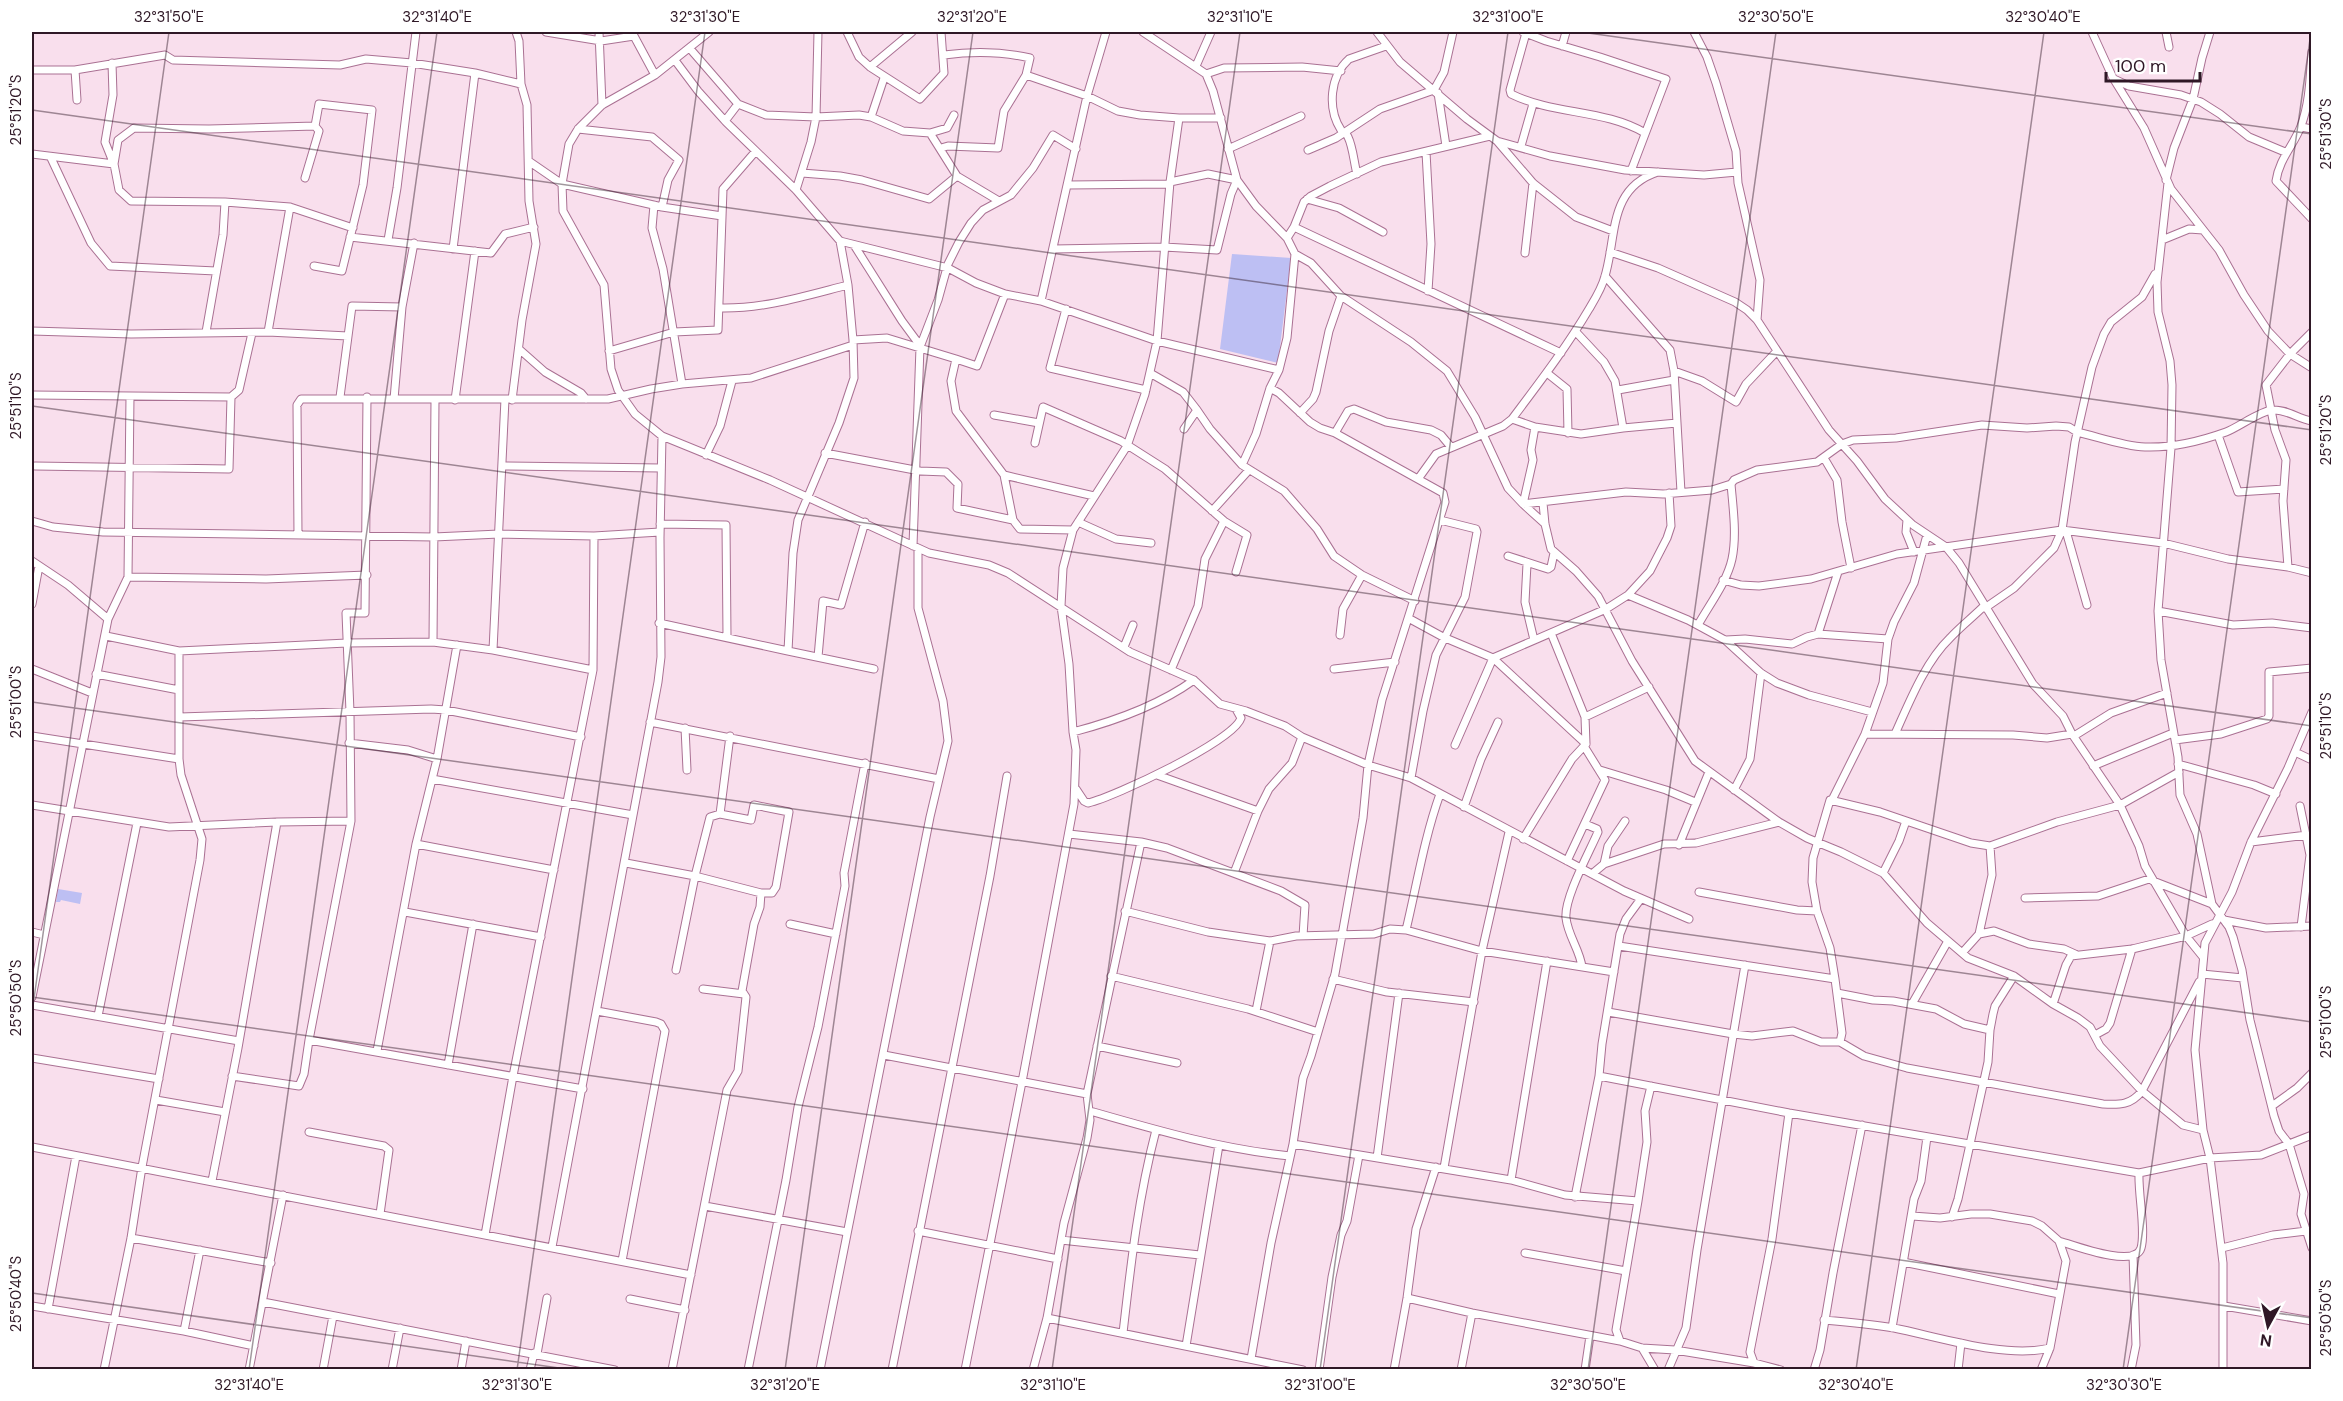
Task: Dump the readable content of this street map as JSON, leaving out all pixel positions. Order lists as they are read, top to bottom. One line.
{"scale_bar":"100 m","north":"bottom","coordinates":["32°31'50\"E","32°31'40\"E","32°31'30\"E","32°31'20\"E","32°31'10\"E","32°31'00\"E","32°30'50\"E","32°30'40\"E","25°51'20\"S","25°51'30\"S","25°51'10\"S","25°51'00\"S","25°50'50\"S","25°50'40\"S","32°30'30\"E"]}
